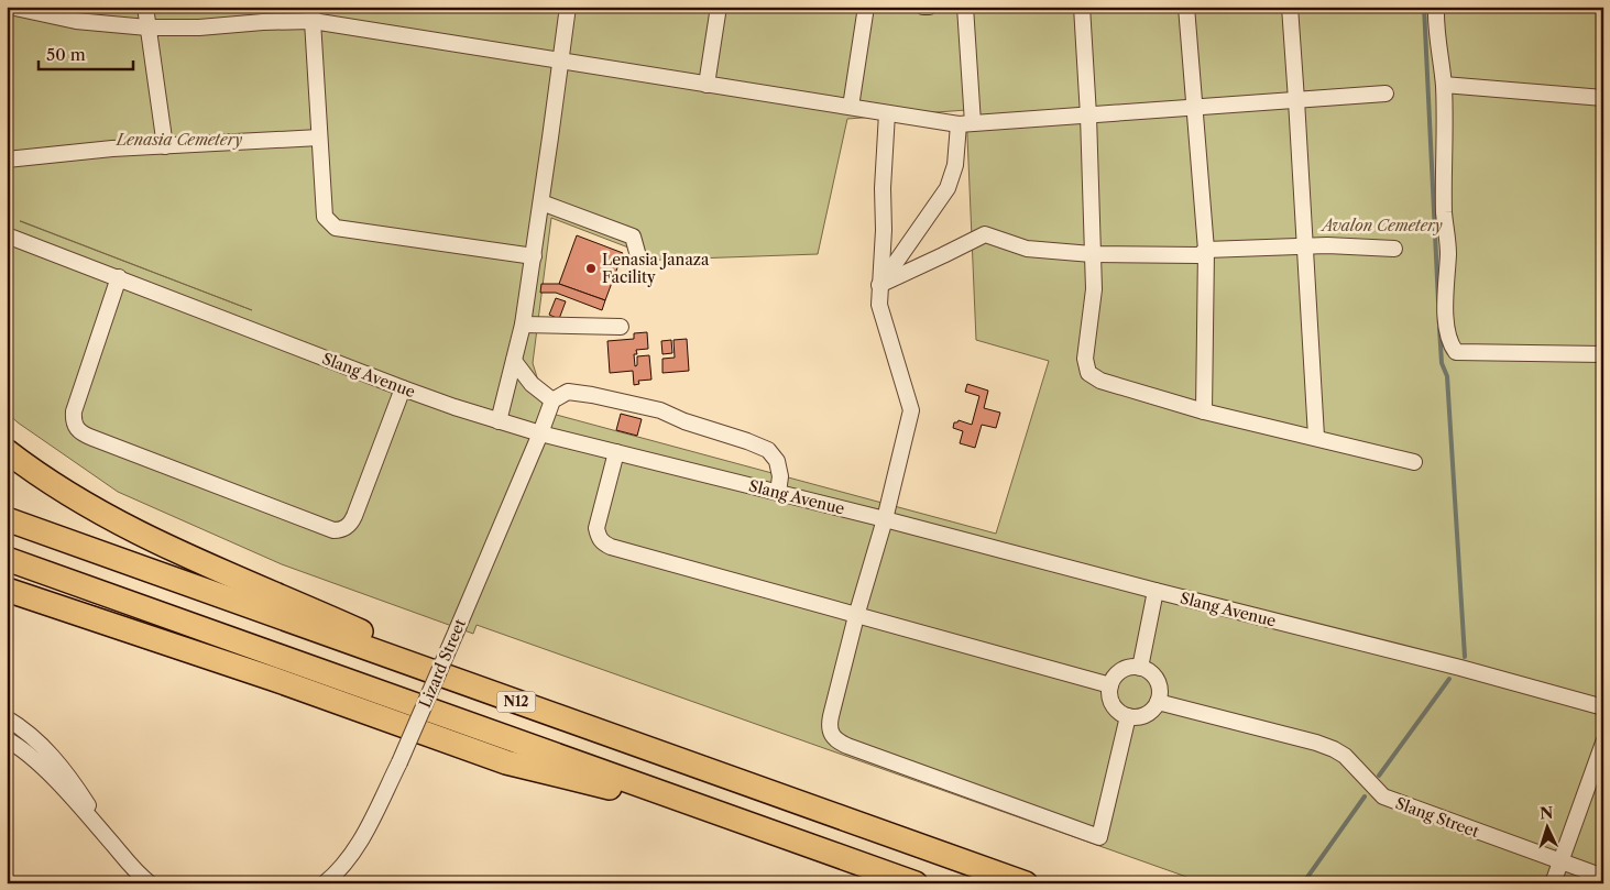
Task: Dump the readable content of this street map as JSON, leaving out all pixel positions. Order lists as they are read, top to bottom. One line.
{"streets":{"highway":["N12"],"lane":["Slang Avenue","Lizard Street","Slang Street"]},"crossings":[["Slang Avenue","Lizard Street"]],"parks":["Lenasia Cemetery","Avalon Cemetery"],"places":["Lenasia Janaza Facility"],"scale_bar":"50 m","north":"top"}
